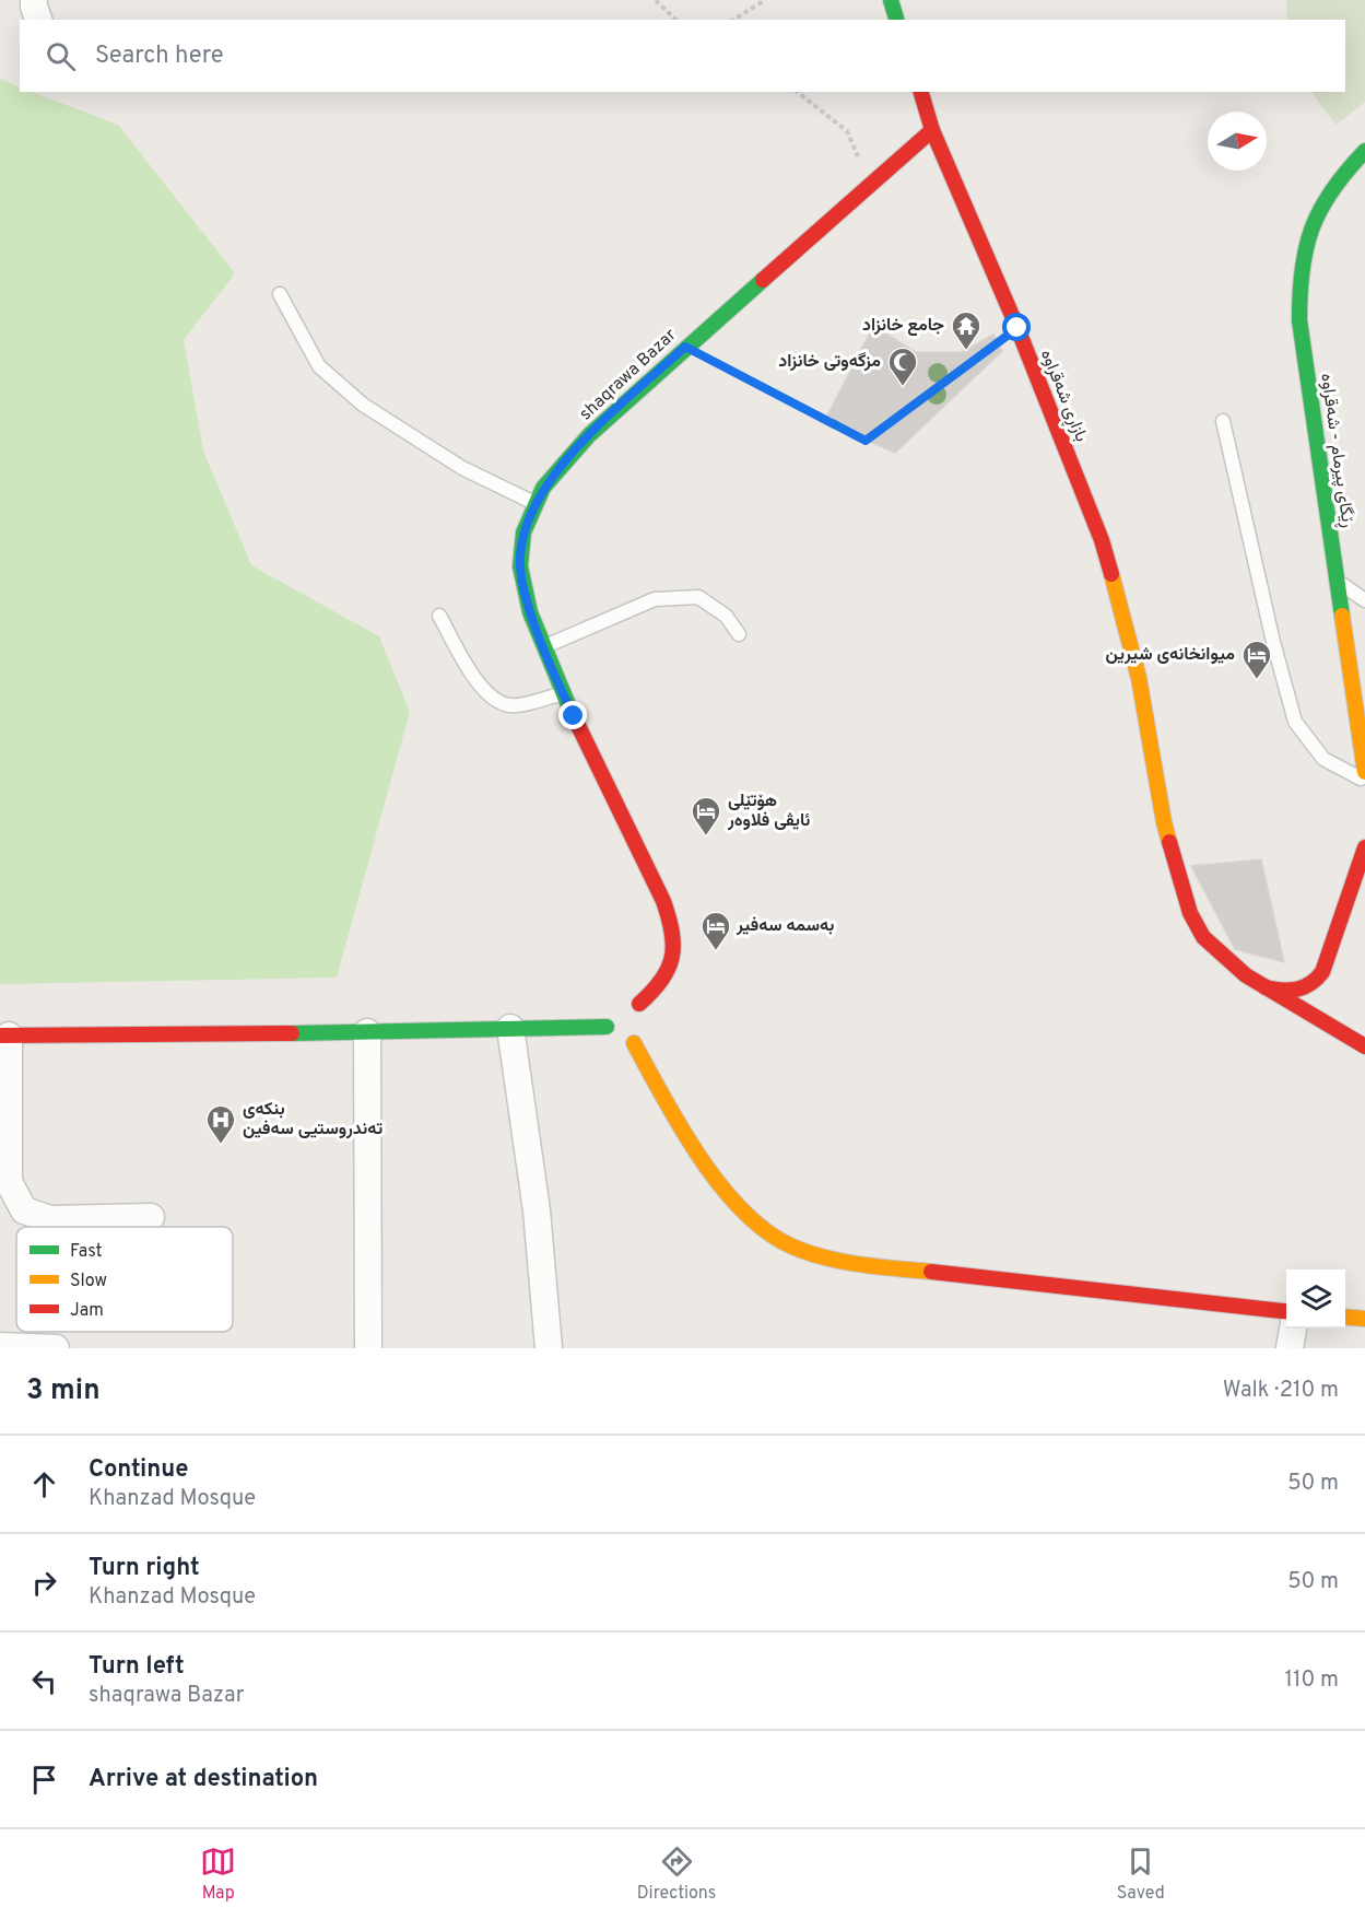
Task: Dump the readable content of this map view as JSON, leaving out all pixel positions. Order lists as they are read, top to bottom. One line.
{"streets":{"street":["shaqrawa Bazar","بازاڕی شەقراوە","ڕێگای پیرمام - شەقراوە"]},"crossings":[["shaqrawa Bazar","بازاڕی شەقراوە"]],"places":{"temple":["جامع خانزاد"],"mosque":["مزگەوتی خانزاد"],"hotel":["میوانخانەی شیرین","ھۆتێلی ئایڤی فلاوەر","بەسمە سەفیر"],"hospital":["بنكەی تەندروستیی سەفین"]},"legend":["Fast","Slow","Jam"],"north":"right","page":{"search":"Search here","heading":["3 min","Walk · 210 m"],"list":[["Continue","Khanzad Mosque","50 m"],["Turn right","Khanzad Mosque","50 m"],["Turn left","shaqrawa Bazar","110 m"],"Arrive at destination"],"nav":["Map","Directions","Saved"]}}
